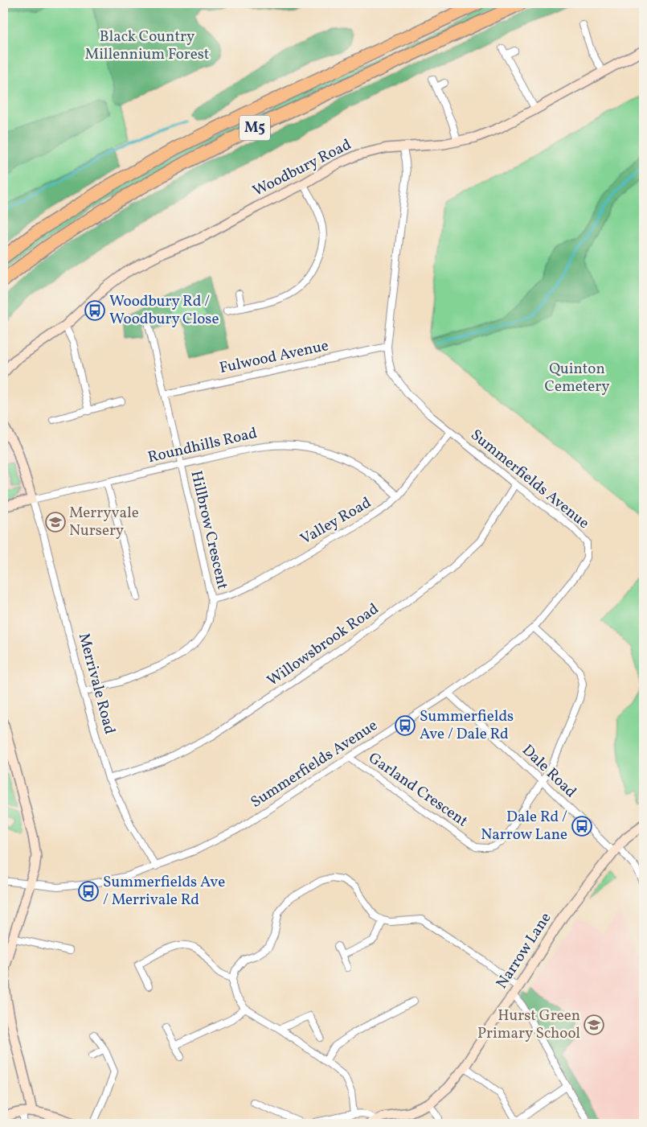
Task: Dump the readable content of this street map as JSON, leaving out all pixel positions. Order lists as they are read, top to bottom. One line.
{"streets":{"highway":["M5"],"street":["Woodbury Road","Fulwood Avenue","Roundhills Road","Summerfields Avenue","Valley Road","Hillbrow Crescent","Willowsbrook Road","Merrivale Road","Dale Road","Garland Crescent","Narrow Lane"]},"crossings":[["Woodbury Road","Summerfields Avenue"],["Fulwood Avenue","Summerfields Avenue"],["Fulwood Avenue","Hillbrow Crescent"],["Roundhills Road","Valley Road"],["Roundhills Road","Hillbrow Crescent"],["Roundhills Road","Merrivale Road"],["Summerfields Avenue","Valley Road"],["Summerfields Avenue","Willowsbrook Road"],["Summerfields Avenue","Merrivale Road"],["Summerfields Avenue","Dale Road"],["Summerfields Avenue","Garland Crescent"],["Valley Road","Hillbrow Crescent"],["Hillbrow Crescent","Merrivale Road"],["Willowsbrook Road","Merrivale Road"],["Dale Road","Garland Crescent"],["Dale Road","Narrow Lane"]],"parks":["Black Country Millennium Forest","Quinton Cemetery"],"places":{"bus stop":["Woodbury Rd / Woodbury Close","Summerfields Ave / Dale Rd","Dale Rd / Narrow Lane","Summerfields Ave / Merrivale Rd"],"school or university":["Merryvale Nursery","Hurst Green Primary School"]}}
